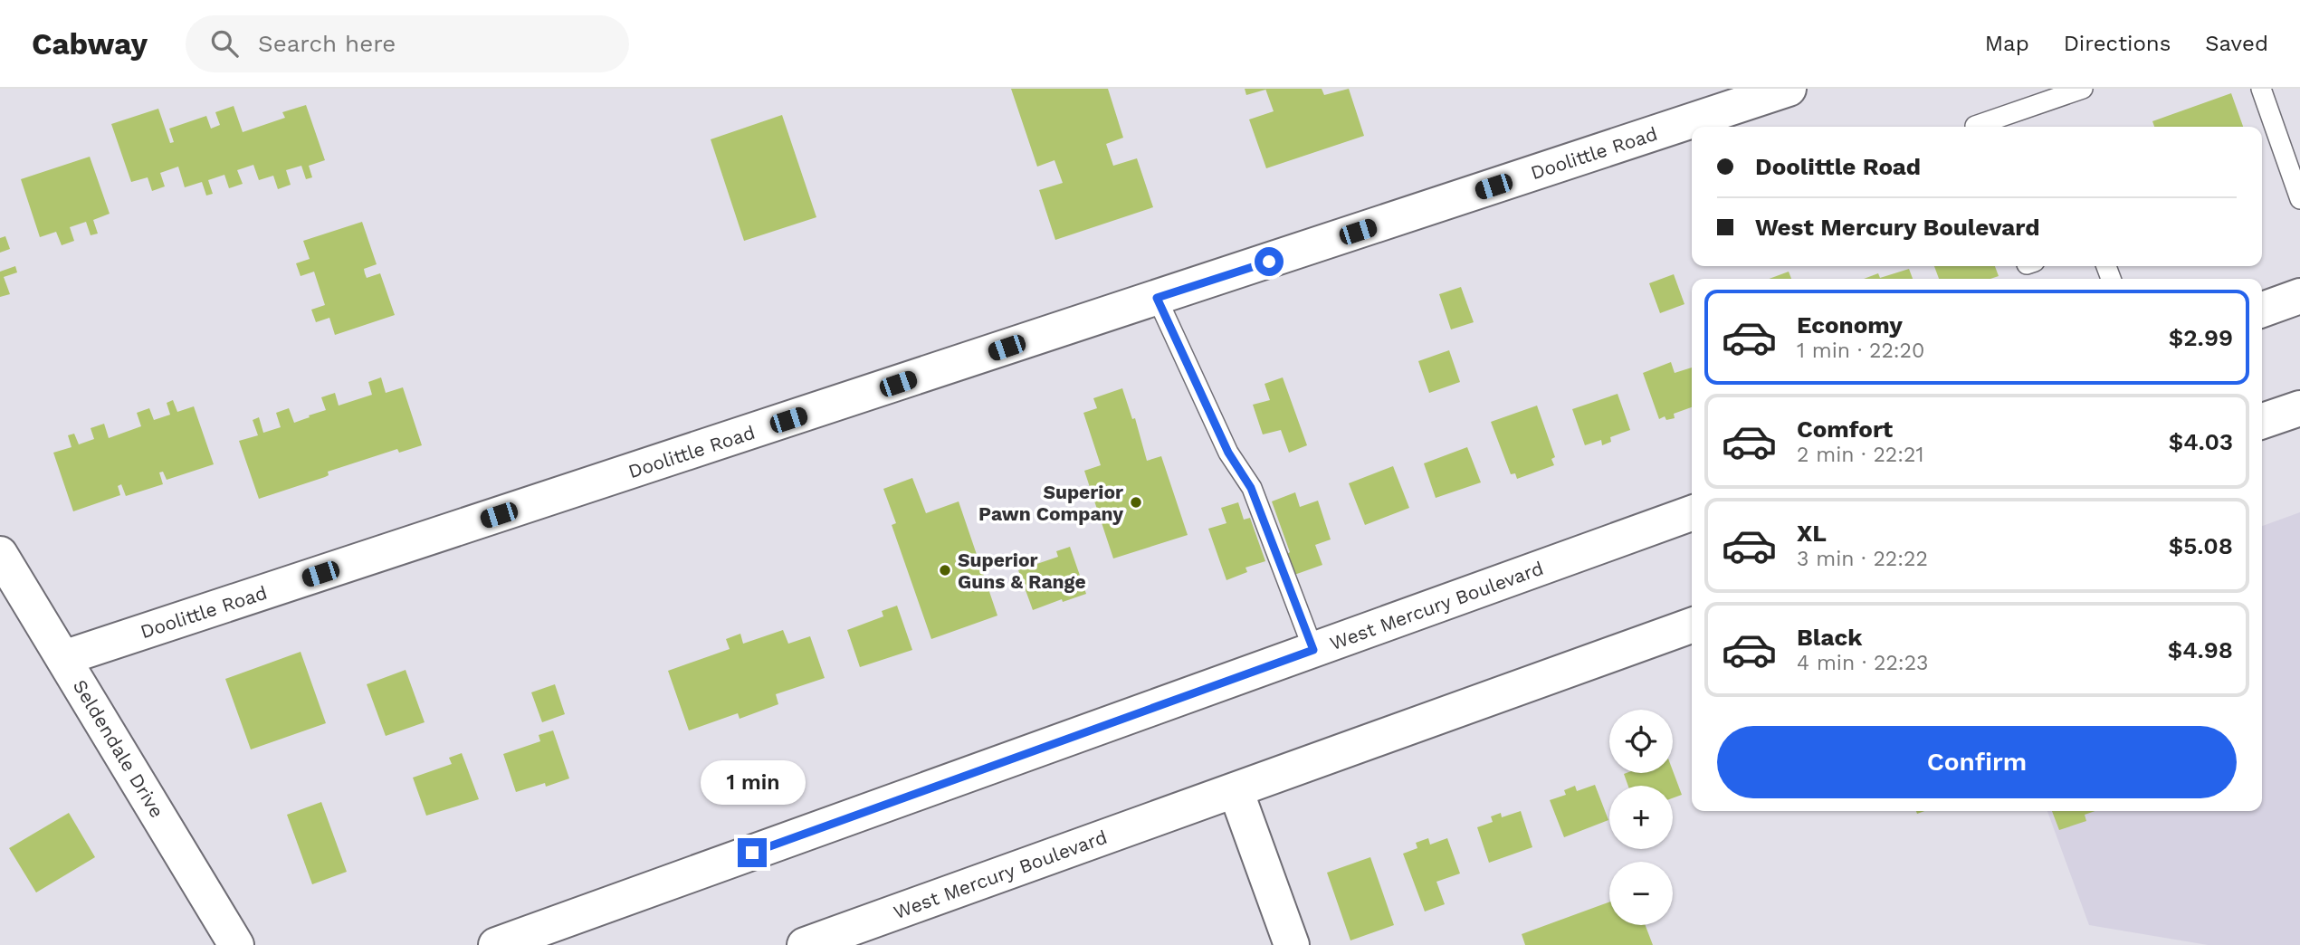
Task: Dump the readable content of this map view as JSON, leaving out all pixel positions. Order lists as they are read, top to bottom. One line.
{"streets":{"street":["Doolittle Road","West Mercury Boulevard","Seldendale Drive"]},"crossings":[["Doolittle Road","Seldendale Drive"]],"places":["Superior Pawn Company","Superior Guns & Range"],"page":{"header":"Cabway","search":"Search here","nav":["Map","Directions","Saved"],"banner":["Doolittle Road","West Mercury Boulevard"],"list":[{"name":"Economy","note":"1 min · 22:20","value":"$2.99"},{"name":"Comfort","note":"2 min · 22:21","value":"$4.03"},{"name":"XL","note":"3 min · 22:22","value":"$5.08"},{"name":"Black","note":"4 min · 22:23","value":"$4.98"}],"map_buttons":["+","−"],"buttons":"Confirm","bubble":"1 min"}}
